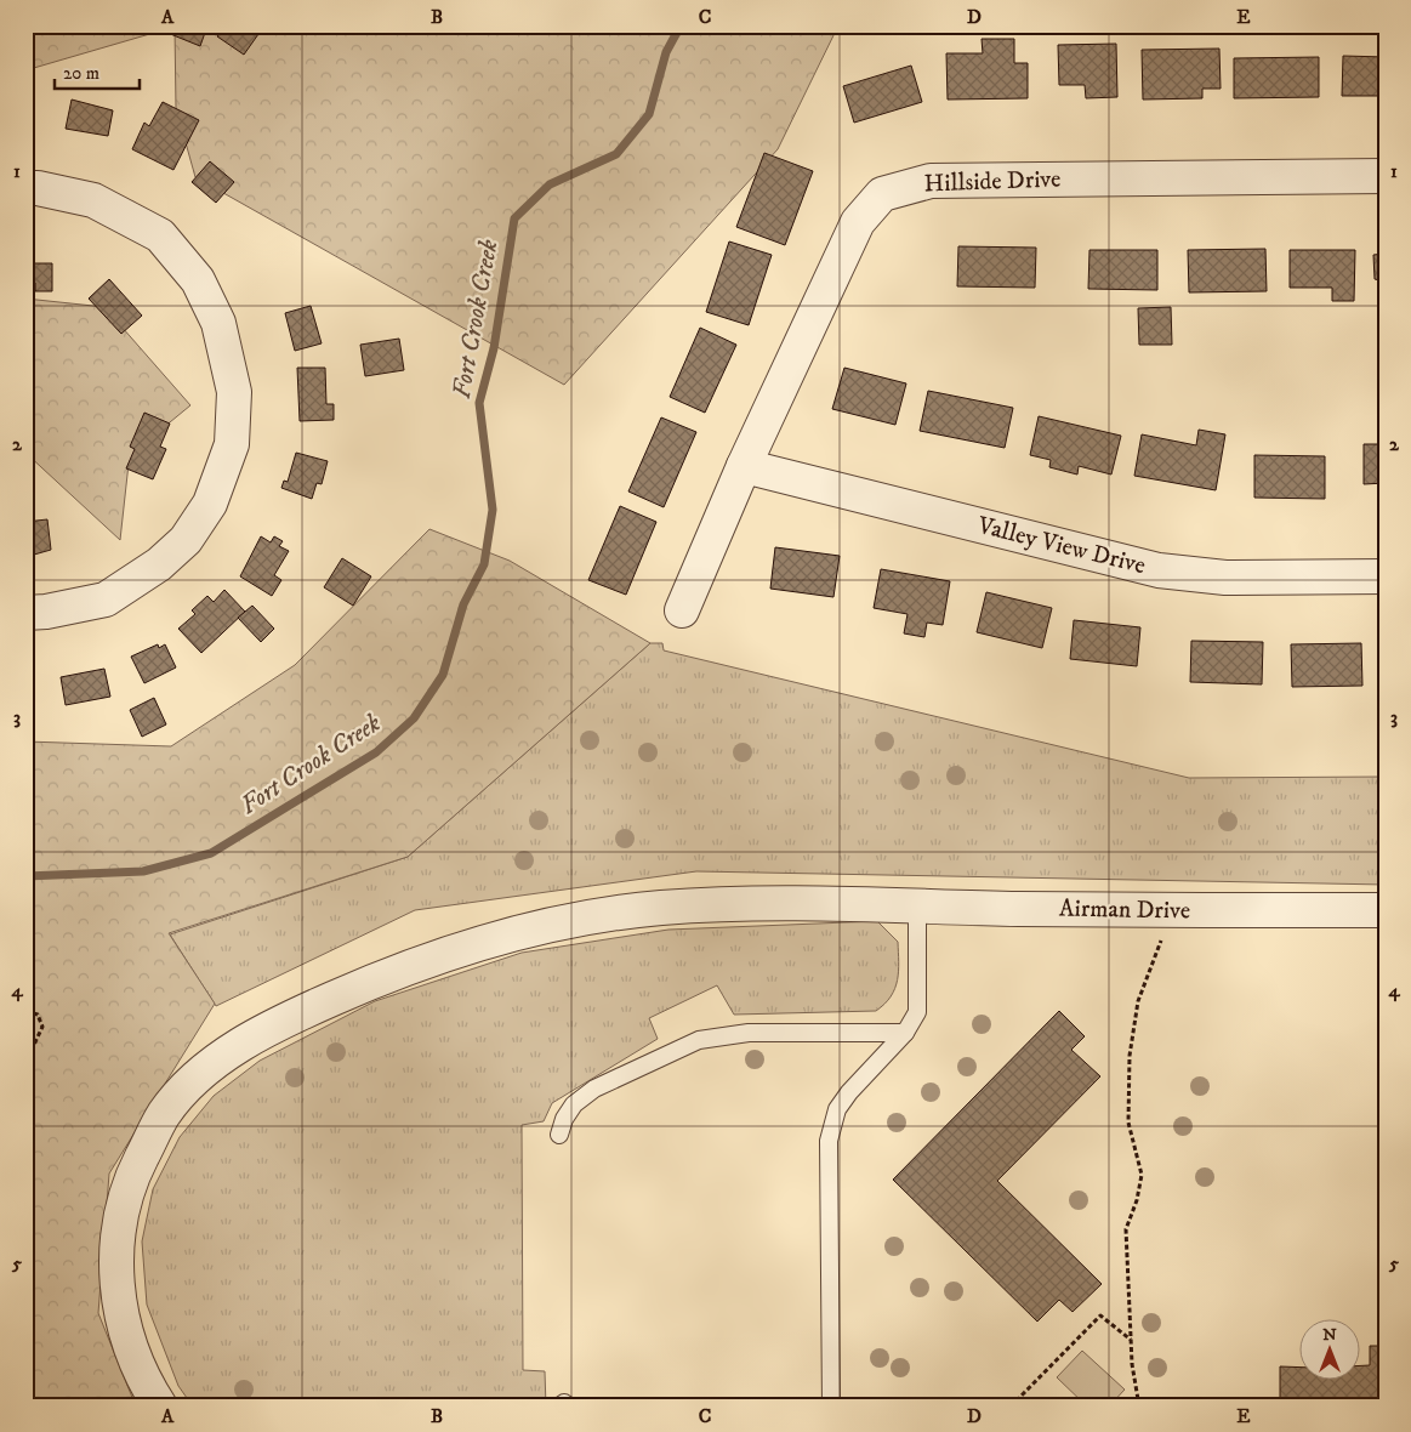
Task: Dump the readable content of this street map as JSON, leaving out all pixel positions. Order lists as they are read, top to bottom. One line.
{"streets":{"street":["Hillside Drive","Valley View Drive","Airman Drive"]},"crossings":[["Hillside Drive","Valley View Drive"]],"water":["Fort Crook Creek"],"scale_bar":"20 m","north":"top","grid":{"columns":["A","B","C","D","E"],"rows":["1","2","3","4","5"]}}
